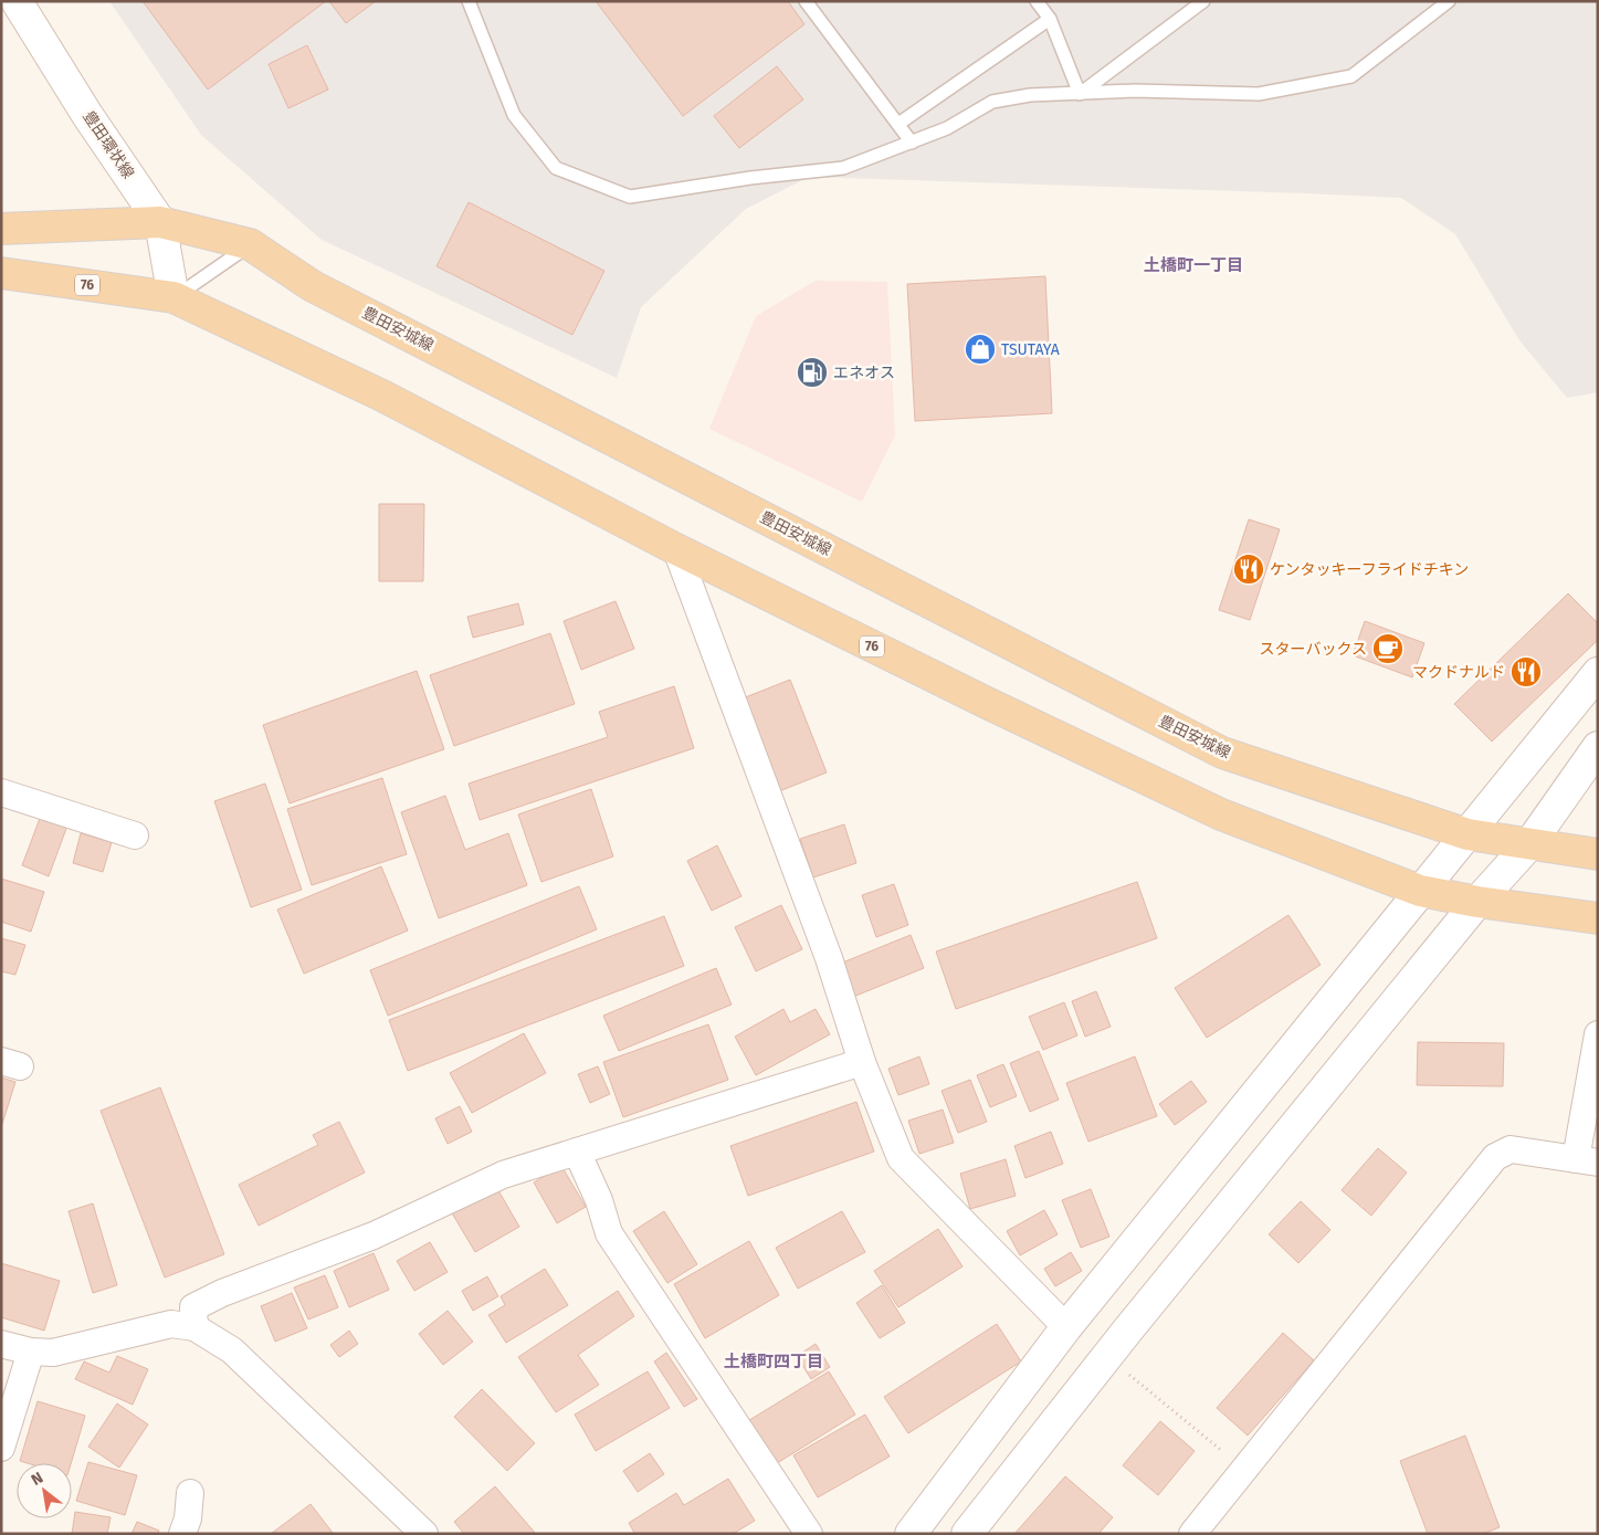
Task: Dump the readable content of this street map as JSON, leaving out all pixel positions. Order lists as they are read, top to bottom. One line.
{"streets":{"main road":["76","豊田安城線"],"street":["豊田環状線"]},"crossings":[["豊田環状線","76"],["豊田環状線","豊田安城線"]],"districts":["土橋町一丁目","土橋町四丁目"],"places":{"shop":["TSUTAYA"],"fuel station":["エネオス"],"restaurant":["ケンタッキーフライドチキン","マクドナルド"],"cafe":["スターバックス"]},"north":"top left"}
